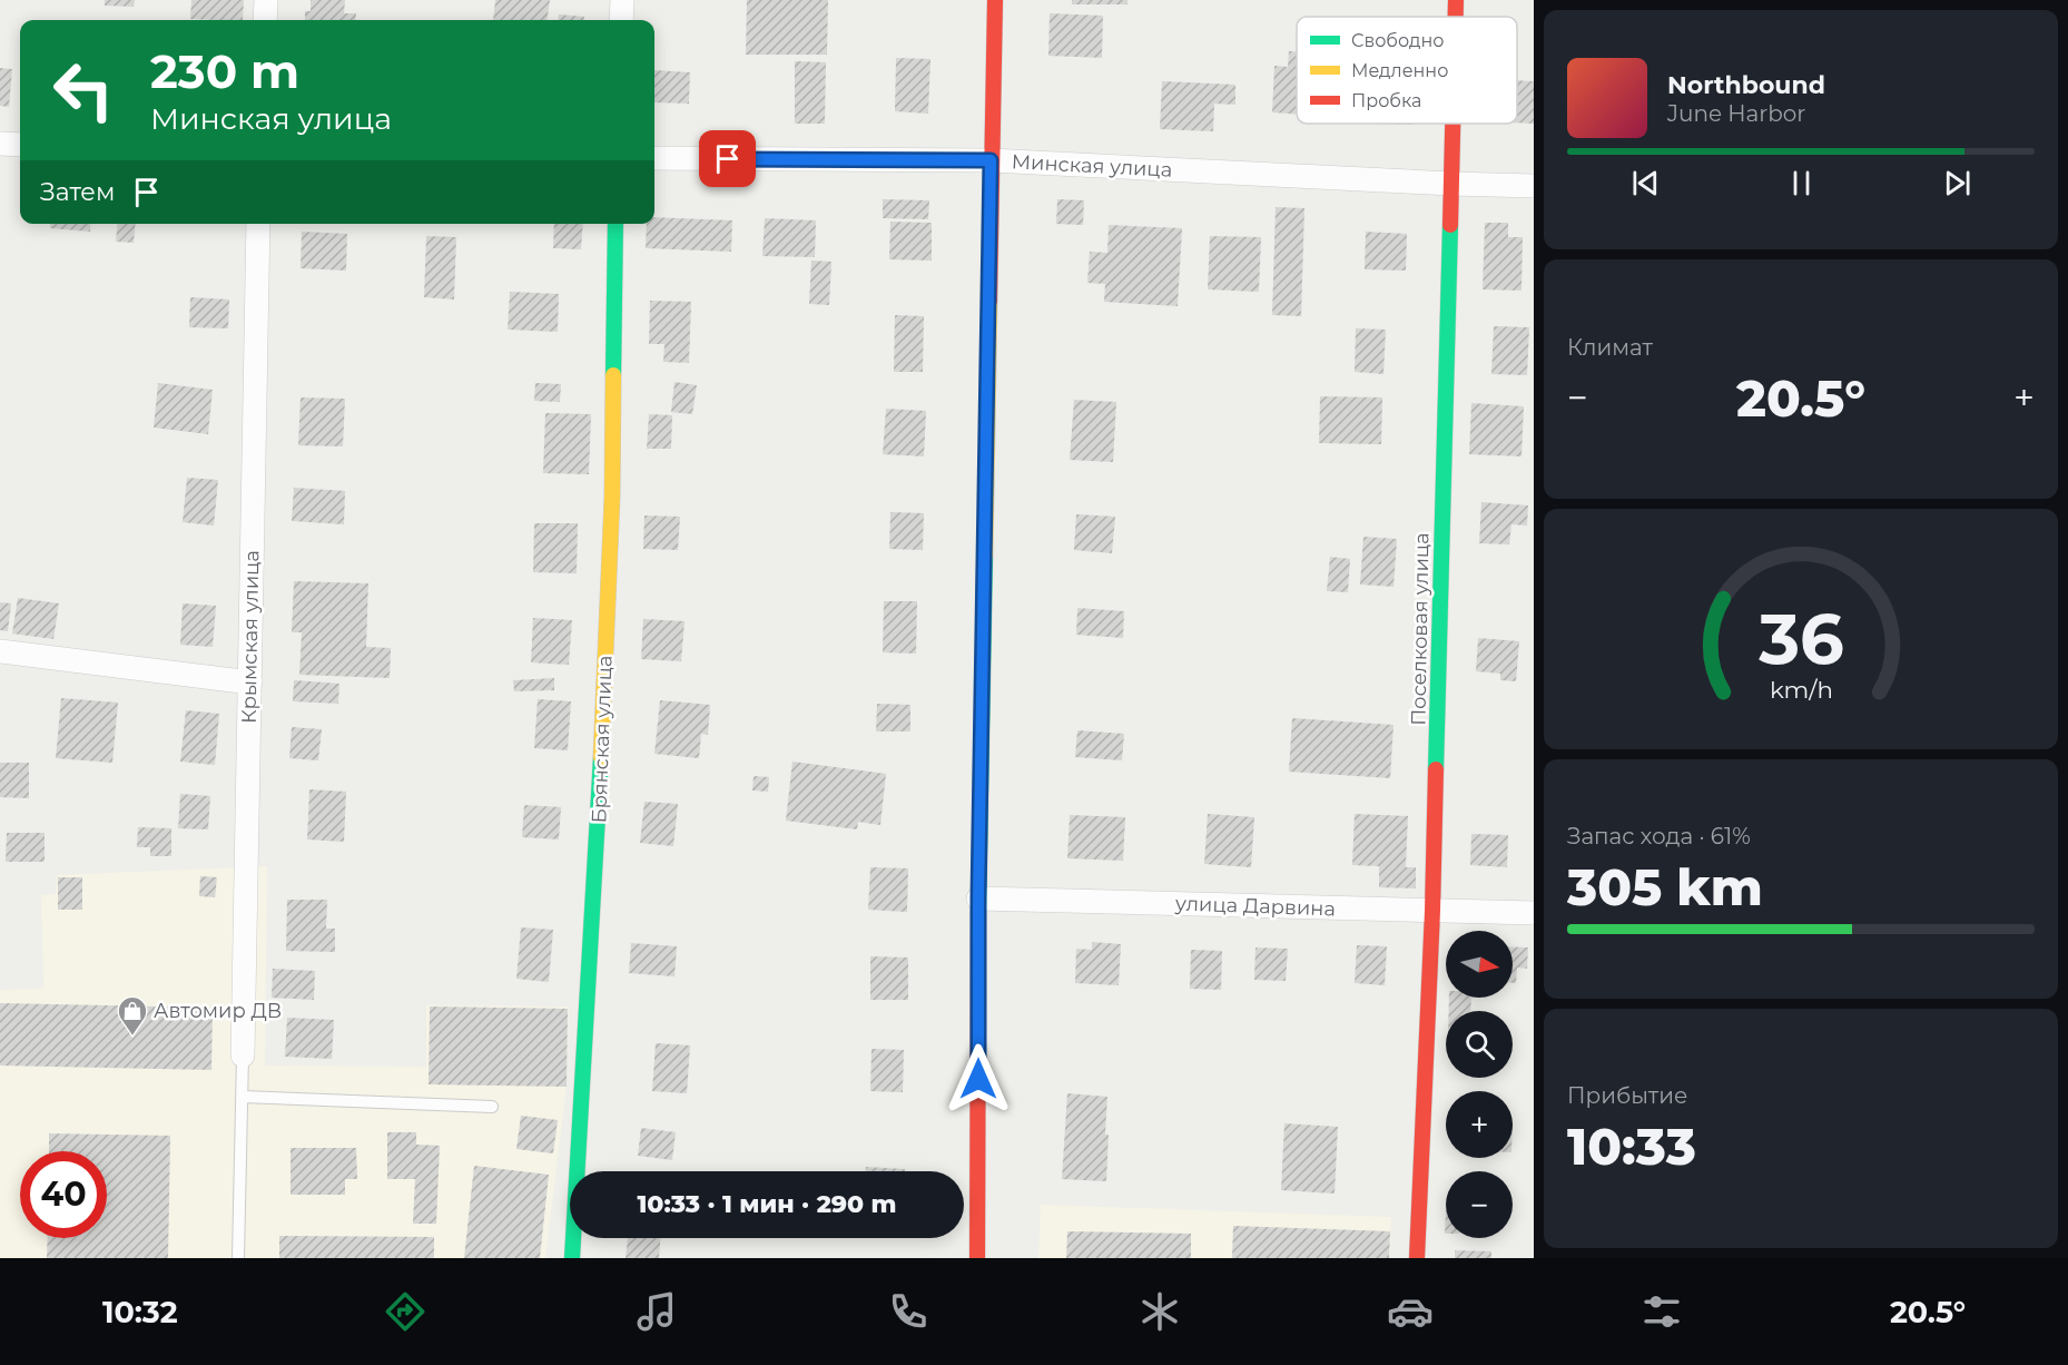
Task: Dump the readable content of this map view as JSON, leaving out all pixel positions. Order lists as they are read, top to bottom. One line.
{"streets":{"street":["Минская улица","Поселковая улица","Крымская улица","Брянская улица","улица Дарвина"]},"crossings":[["Минская улица","Поселковая улица"],["Поселковая улица","улица Дарвина"]],"places":{"shop":["Автомир ДВ"]},"legend":["Свободно","Медленно","Пробка"],"north":"right","page":{"turn":["230 m","Минская улица"],"song":["Northbound","June Harbor"],"then":"Затем","tile":["Климат",["Запас хода · 61%","305 km"],["Прибытие","10:33"]],"heat":["−","20.5°","+"],"map_buttons":["+","−"],"limit":"40","trip":"10:33 · 1 мин · 290 m","tabs":["10:32","20.5°"],"gauge":["36","km/h"]}}
